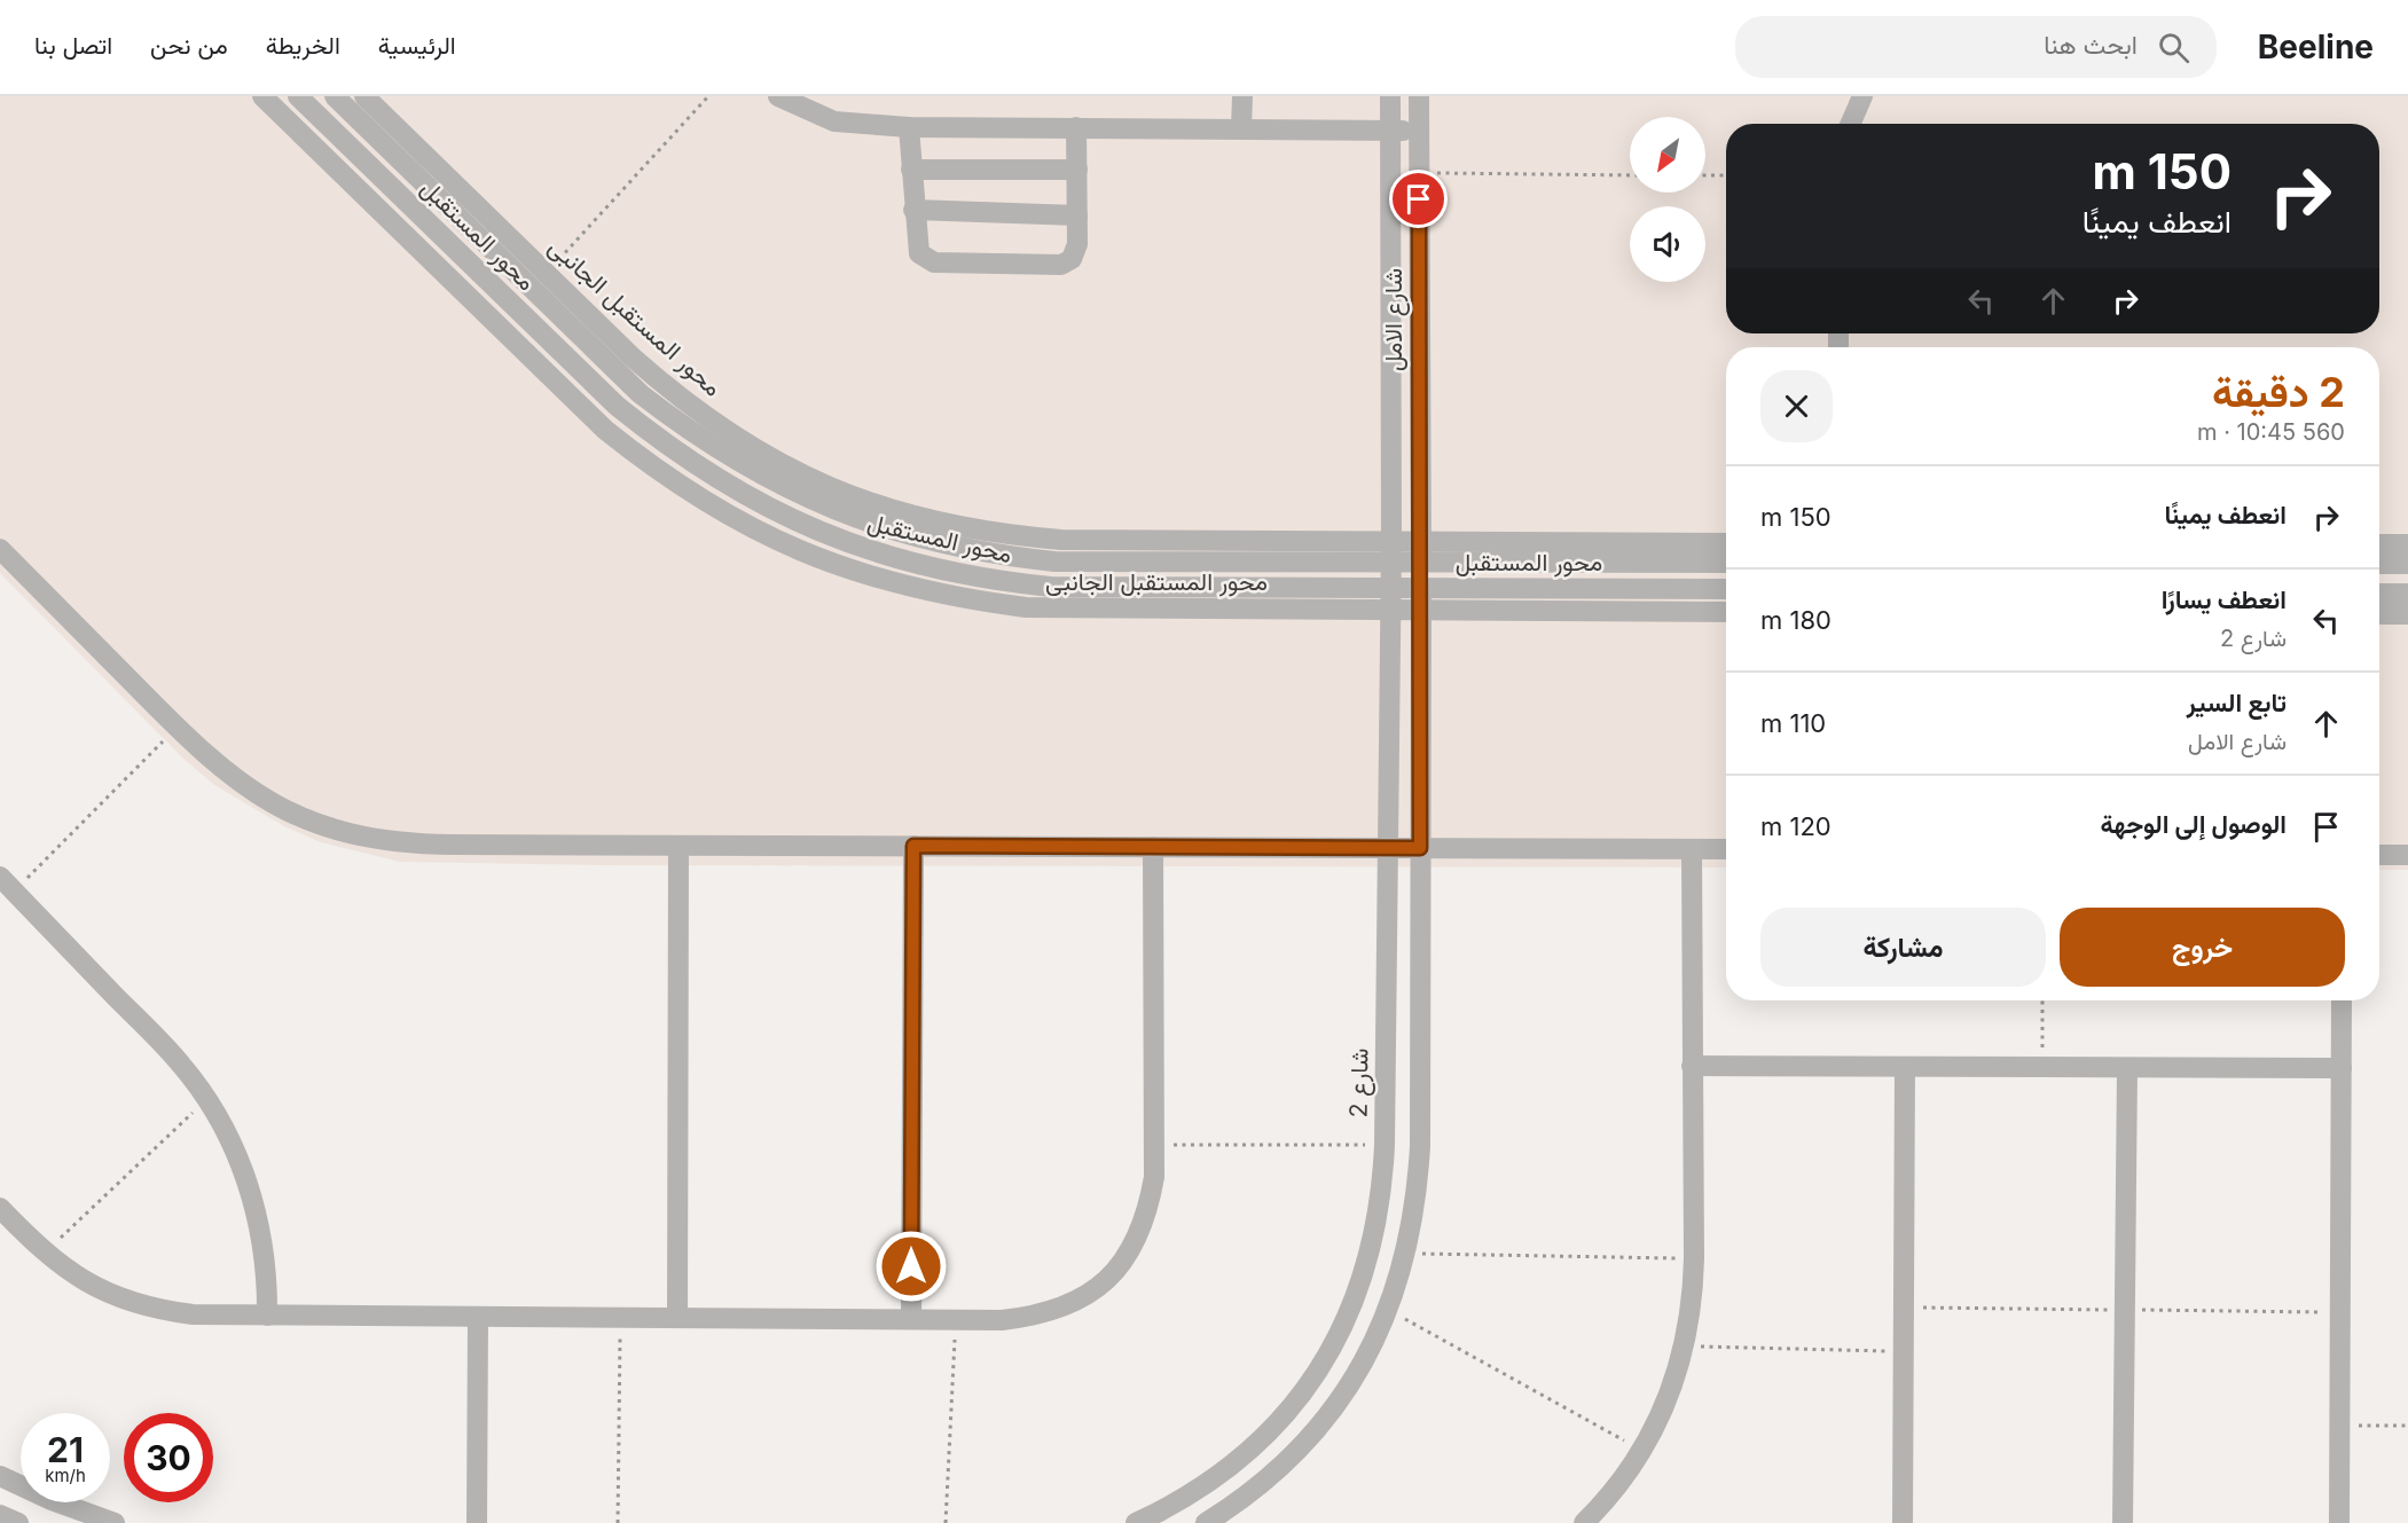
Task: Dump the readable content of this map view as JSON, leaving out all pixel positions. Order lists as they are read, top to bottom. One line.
{"streets":{"street":["محور المستقبل","محور المستقبل الجانبى","شارع الامل","شارع 2"]},"crossings":[["محور المستقبل","محور المستقبل الجانبى"],["محور المستقبل","شارع الامل"],["محور المستقبل","شارع 2"],["محور المستقبل الجانبى","شارع الامل"],["محور المستقبل الجانبى","شارع 2"],["شارع الامل","شارع 2"]],"north":"bottom left","page":{"header":"Beeline","search":"ابحث هنا","nav":["الرئيسية","الخريطة","من نحن","اتصل بنا"],"turn":["150 m","انعطف يمينًا"],"heading":["2 دقيقة","560 m · 10:45"],"list":[{"name":"انعطف يمينًا","value":"150 m"},{"name":"انعطف يسارًا","note":"شارع 2","value":"180 m"},{"name":"تابع السير","note":"شارع الامل","value":"110 m"},{"name":"الوصول إلى الوجهة","value":"120 m"}],"buttons":["خروج","مشاركة"],"speed":"21 km/h","limit":"30"}}
